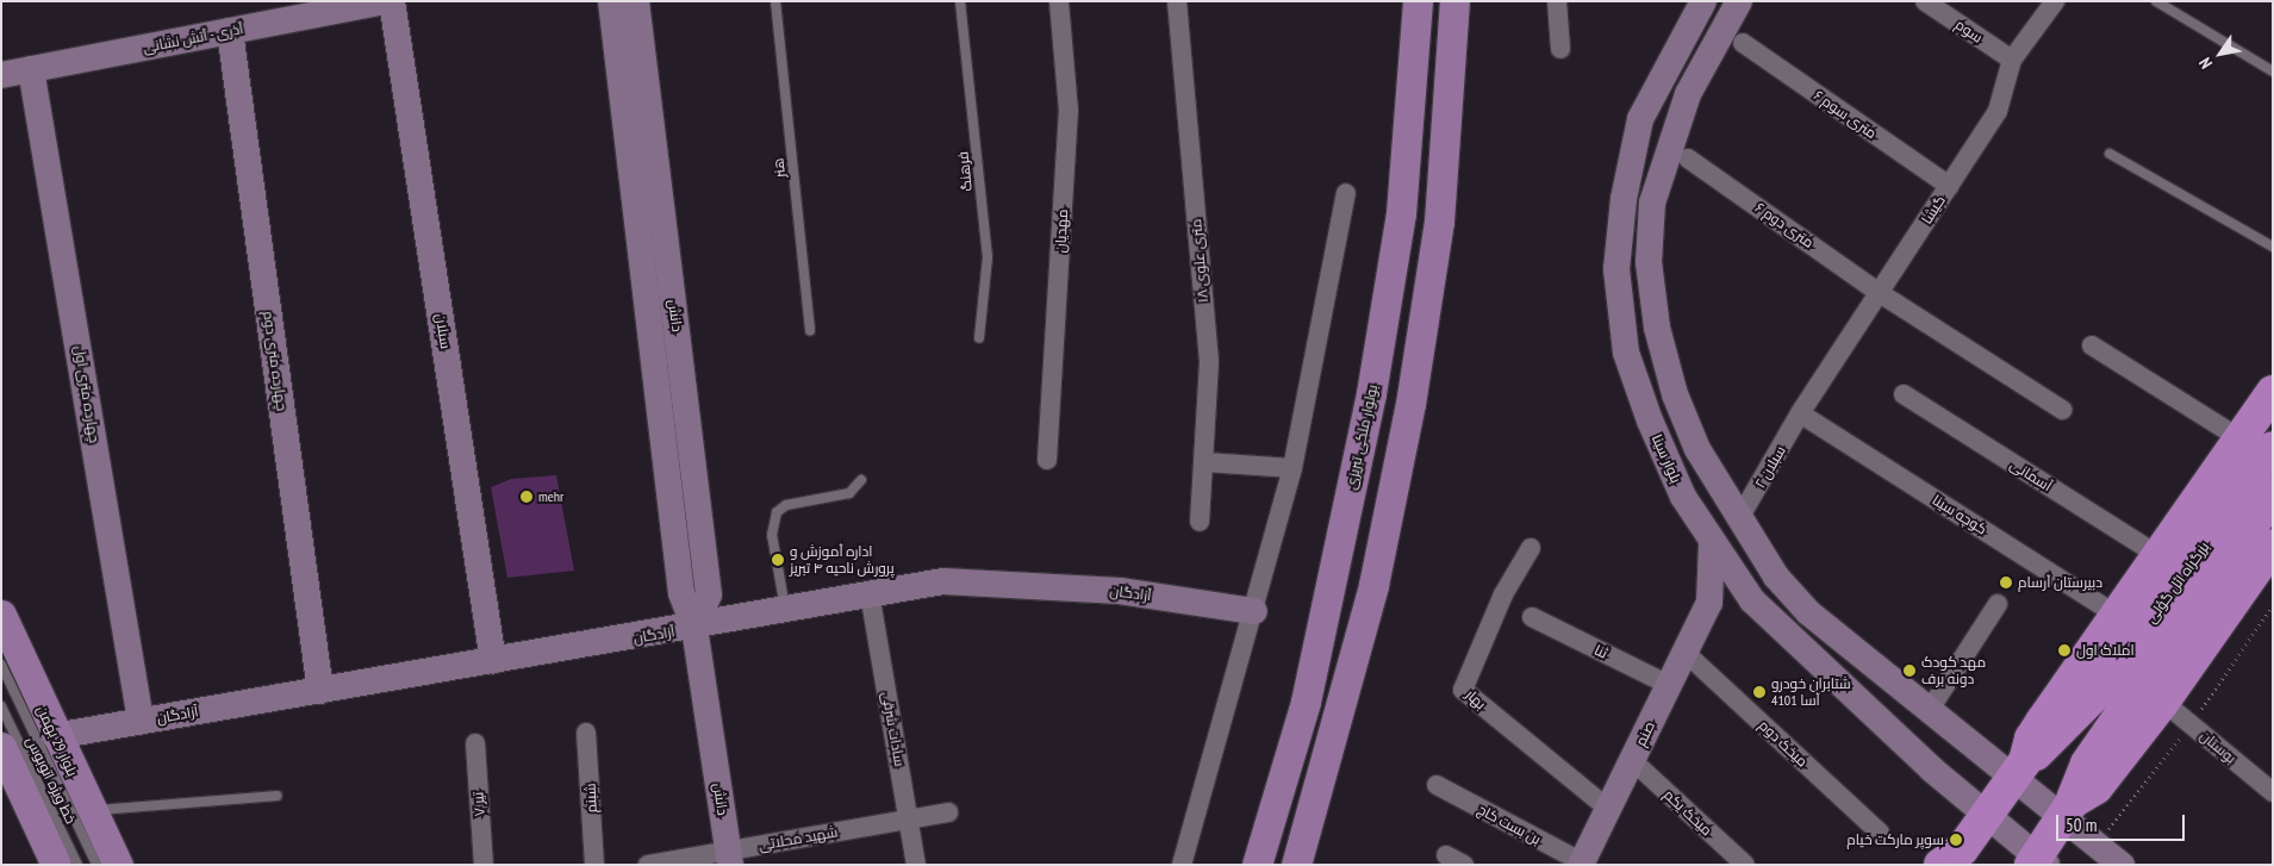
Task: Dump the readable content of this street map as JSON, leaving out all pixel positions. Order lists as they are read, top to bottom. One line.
{"streets":{"highway":["بزرگراه ائل گؤلی"],"main road":["بولوار ملکی تبریزی","بلوار 29 بهمن"],"street":["سوم","آذرى - آتش نشانى","۶ متری سوم","گیشا","۶ متری دوم","مهدیان","۱۸ متری علوی","دانش","سبلان","چهارده متری دوم","چهارده متری اول","بلوار سینا","سبلان ۲","آسمانی","کوچه سینا","آزادگان","ثنا","بهار","سادات شرقی","صنم","میخک دوم","بوستان","شبنم","۷ تیر","میخک یکم","بن بست کاج","شهید محلاتی"],"lane":["هنر","فرهنگ","خط ویژه اتوبوس"]},"crossings":[["سوم","گیشا"],["آذرى - آتش نشانى","چهارده متری دوم"],["آذرى - آتش نشانى","چهارده متری اول"],["۶ متری سوم","گیشا"],["گیشا","۶ متری دوم"],["گیشا","سبلان ۲"],["گیشا","کوچه سینا"],["دانش","آزادگان"],["دانش","شهید محلاتی"],["سبلان","آزادگان"],["چهارده متری دوم","آزادگان"],["چهارده متری اول","آزادگان"],["سبلان ۲","کوچه سینا"],["آزادگان","سادات شرقی"],["آزادگان","بلوار 29 بهمن"],["ثنا","صنم"],["بهار","صنم"],["سادات شرقی","شهید محلاتی"],["صنم","میخک دوم"],["صنم","میخک یکم"],["صنم","بن بست کاج"]],"places":["mehr","اداره آموزش و پرورش ناحیه ۴ تبریز","دبیرستان آرسام","املاک اول","مهد کودک دونه برف","شتابران خودرو 4101 آسا","سوپر مارکت خیام"],"scale_bar":"50 m","north":"bottom left"}
